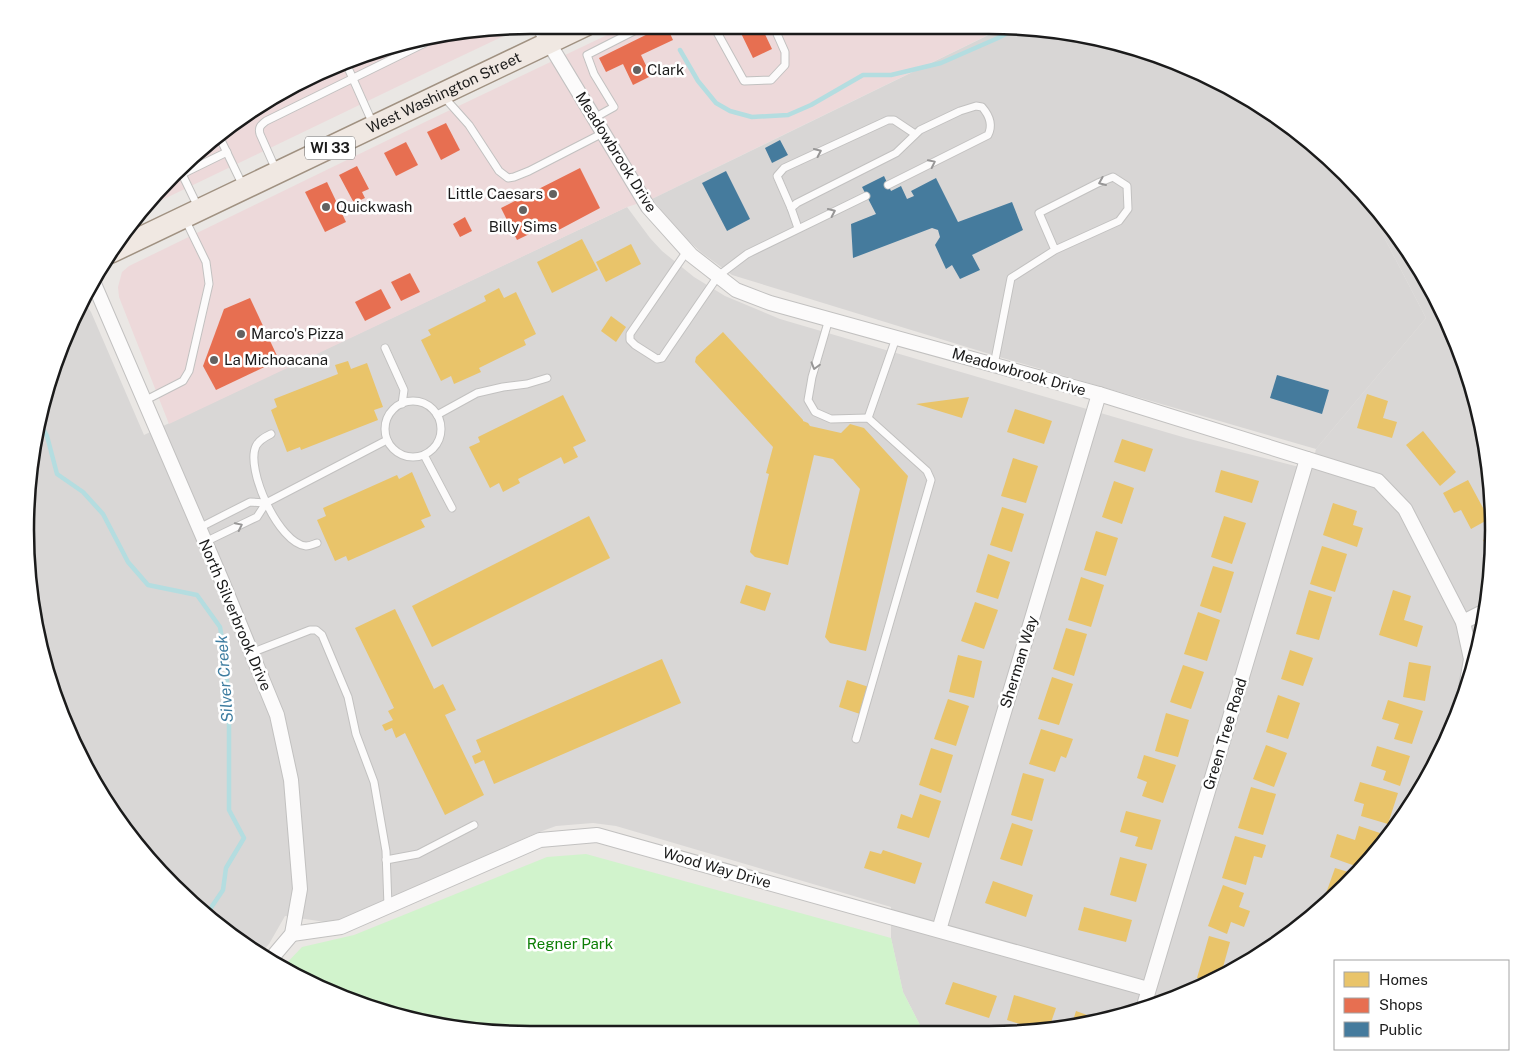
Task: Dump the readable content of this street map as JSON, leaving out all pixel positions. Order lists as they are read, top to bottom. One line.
{"streets":{"main road":["West Washington Street","WI 33"],"street":["Meadowbrook Drive","North Silverbrook Drive","Sherman Way","Green Tree Road","Wood Way Drive"]},"crossings":[["West Washington Street","Meadowbrook Drive"],["Meadowbrook Drive","Sherman Way"],["Meadowbrook Drive","Green Tree Road"],["North Silverbrook Drive","Wood Way Drive"],["Sherman Way","Wood Way Drive"],["Green Tree Road","Wood Way Drive"]],"water":["Silver Creek"],"parks":["Regner Park"],"places":["Clark","Little Caesars","Quickwash","Billy Sims","Marco's Pizza","La Michoacana"],"legend":["Homes","Shops","Public"]}
